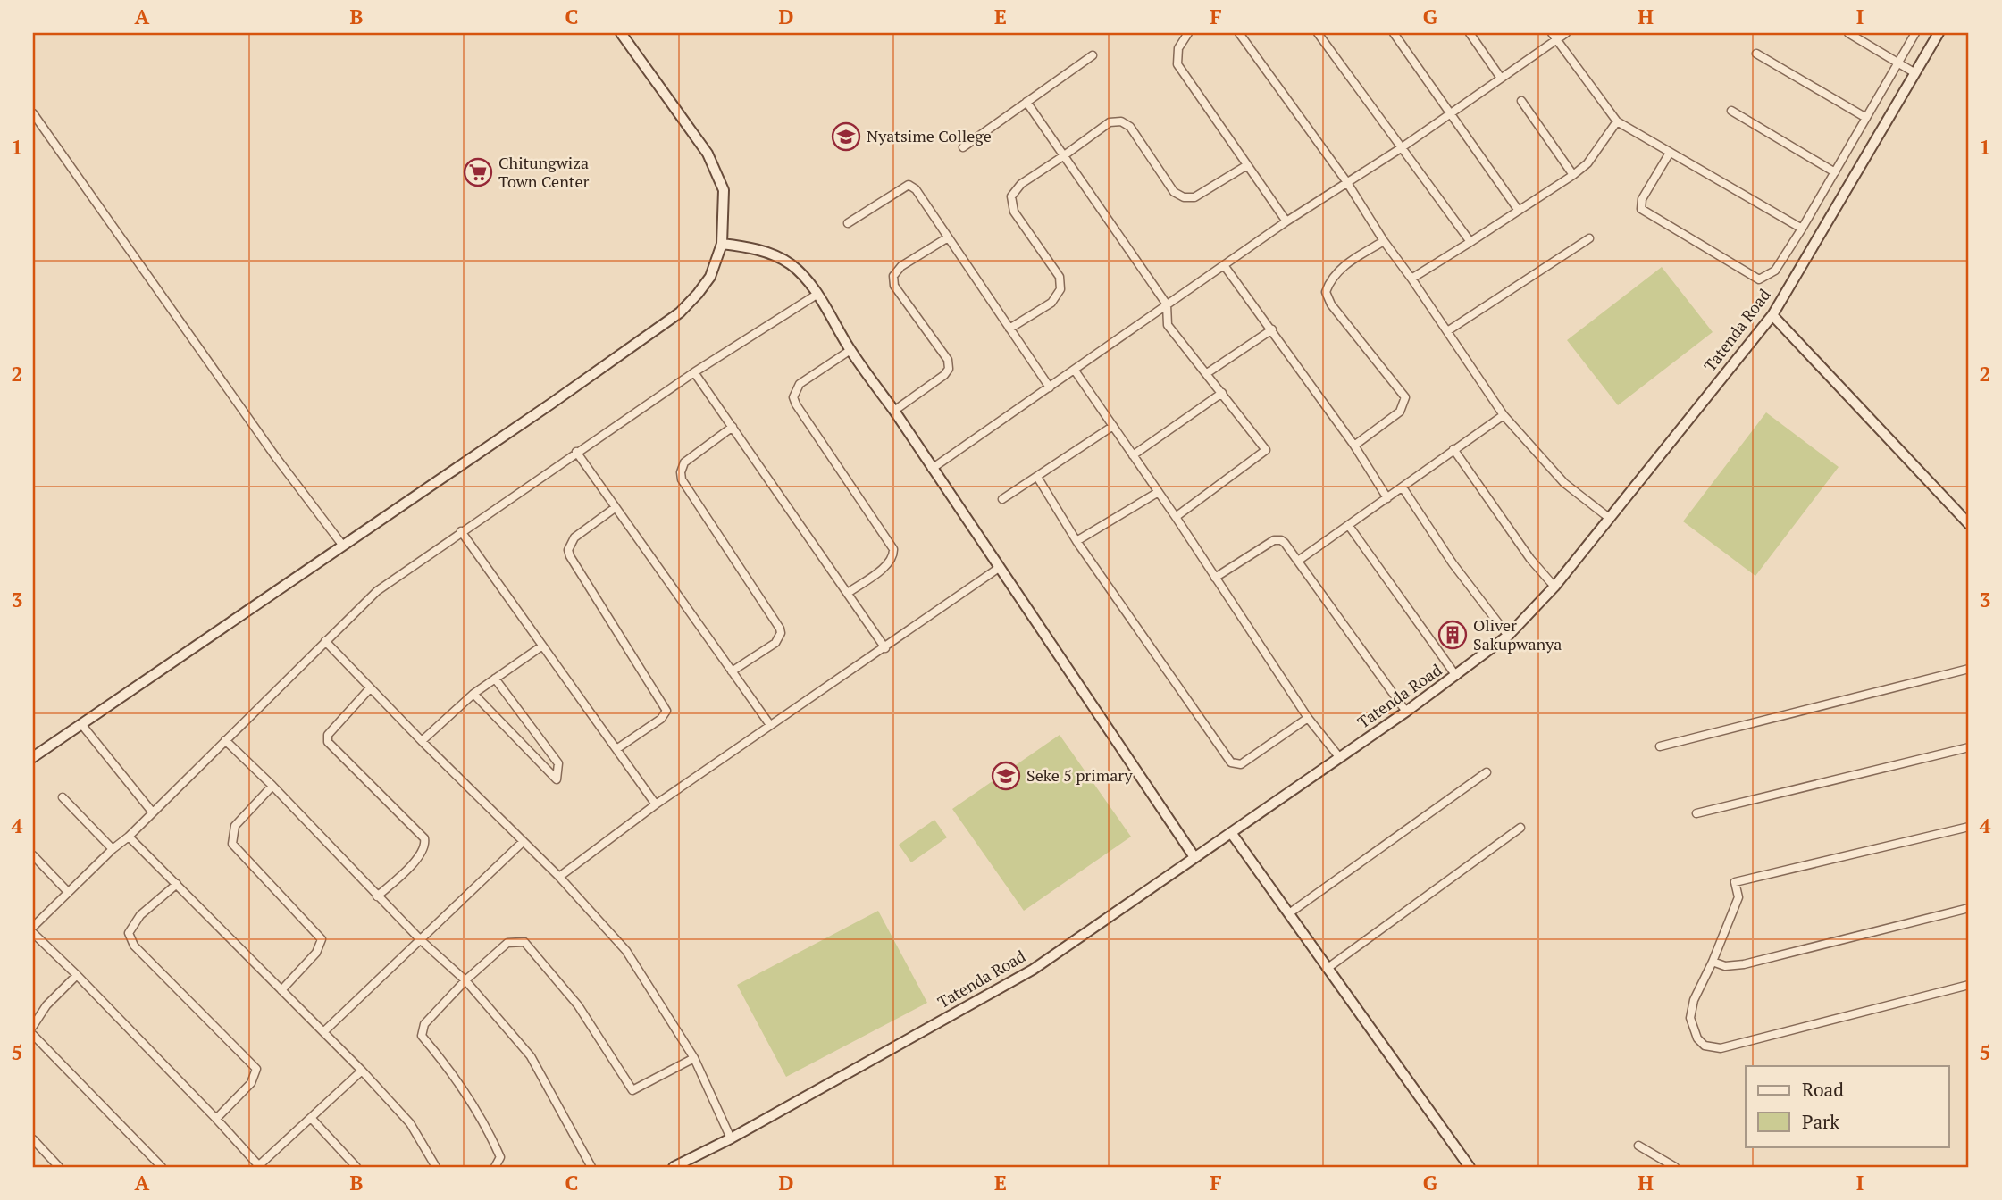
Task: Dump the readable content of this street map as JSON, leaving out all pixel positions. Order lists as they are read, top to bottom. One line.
{"streets":{"street":["Tatenda Road"]},"places":{"school or university":["Nyatsime College","Seke 5 primary"],"supermarket":["Chitungwiza Town Center"],"building":["Oliver Sakupwanya"]},"legend":["Road","Park"],"grid":{"columns":["A","B","C","D","E","F","G","H","I"],"rows":["1","2","3","4","5"]}}
